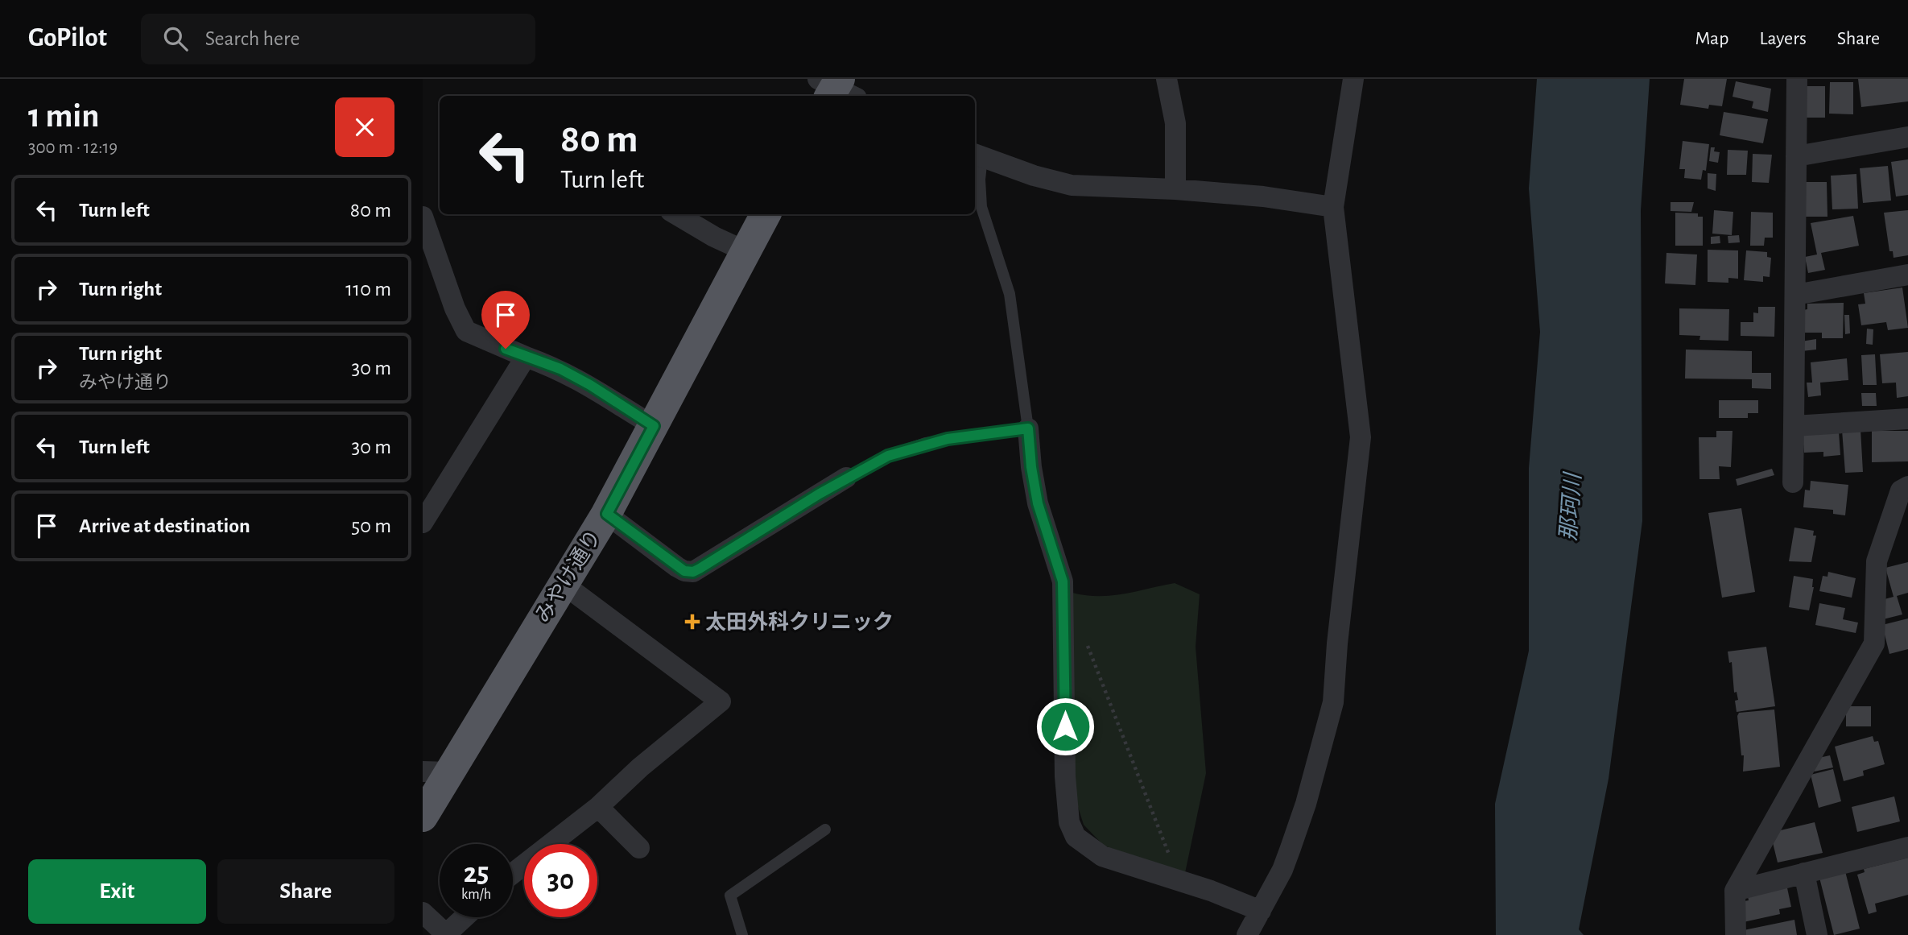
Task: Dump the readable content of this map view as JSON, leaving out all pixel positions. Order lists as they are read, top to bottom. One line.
{"streets":{"highway":["みやけ通り"]},"water":["那珂川"],"places":{"health":["太田外科クリニック"]},"page":{"header":"GoPilot","search":"Search here","nav":["Map","Layers","Share"],"heading":["1 min","300 m · 12:19"],"turn":["80 m","Turn left"],"list":[{"name":"Turn left","value":"80 m"},{"name":"Turn right","value":"110 m"},{"name":"Turn right","note":"みやけ通り","value":"30 m"},{"name":"Turn left","value":"30 m"},{"name":"Arrive at destination","value":"50 m"}],"speed":"25 km/h","limit":"30","buttons":["Exit","Share"]}}
